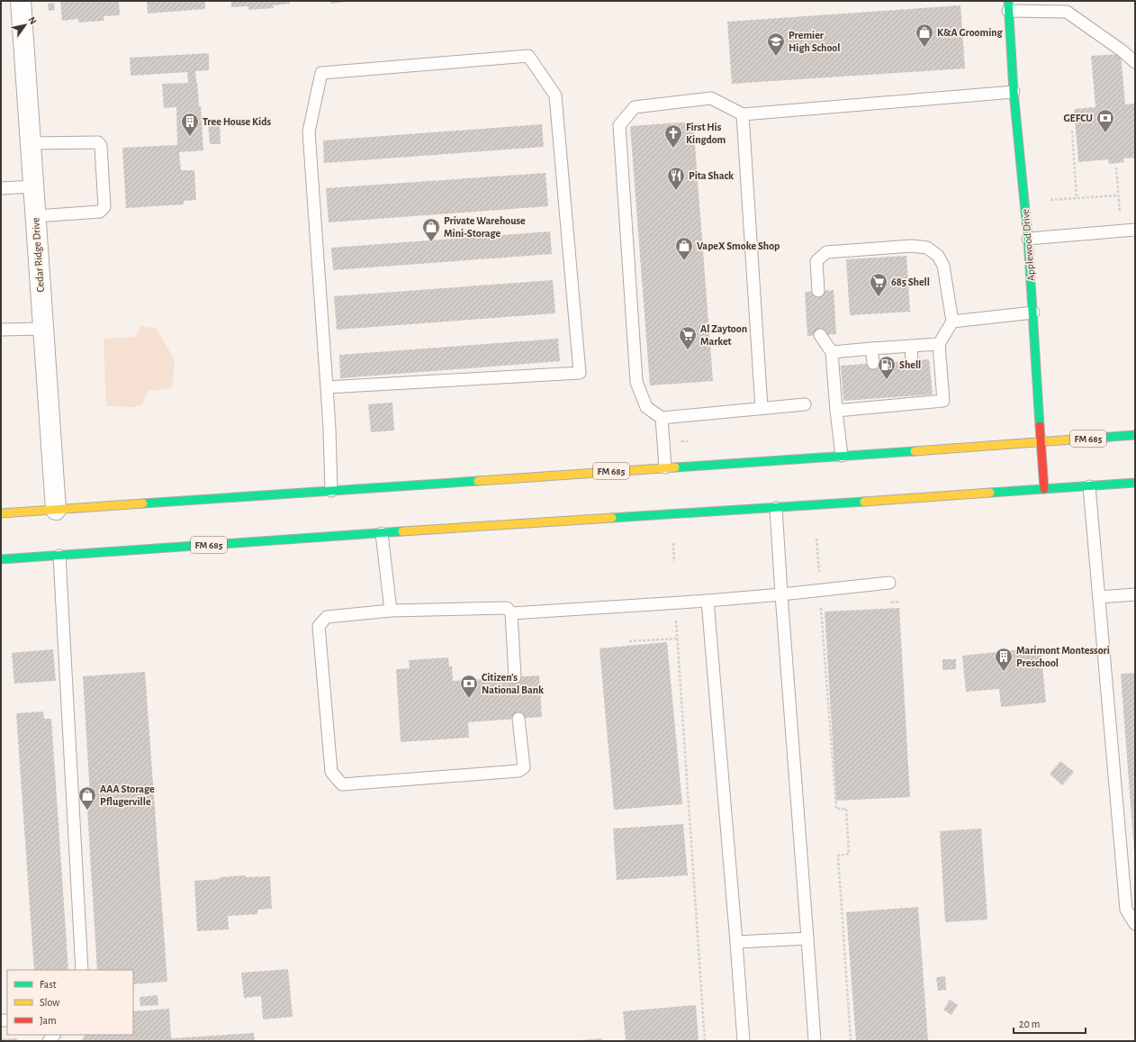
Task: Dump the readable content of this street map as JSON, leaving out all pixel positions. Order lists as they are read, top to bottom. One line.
{"streets":{"main road":["Applewood Drive","FM 685"],"street":["Cedar Ridge Drive"]},"crossings":[["Applewood Drive","FM 685"],["Cedar Ridge Drive","FM 685"]],"places":{"shop":["K&A Grooming","Private Warehouse Mini-Storage","VapeX Smoke Shop","AAA Storage Pflugerville"],"school or university":["Premier High School"],"bank":["GEFCU","Citizen's National Bank"],"building":["Tree House Kids","Marimont Montessori Preschool"],"church":["First His Kingdom"],"restaurant":["Pita Shack"],"supermarket":["685 Shell","Al Zaytoon Market"],"fuel station":["Shell"]},"legend":["Fast","Slow","Jam"],"scale_bar":"20 m","north":"top right"}
